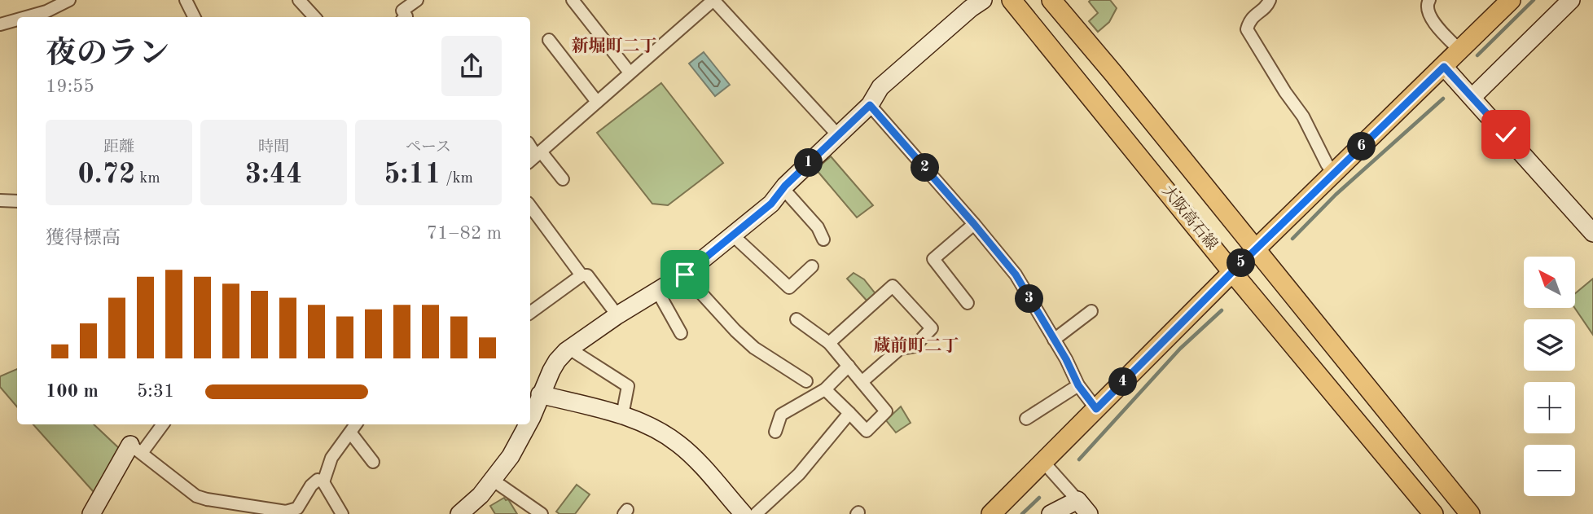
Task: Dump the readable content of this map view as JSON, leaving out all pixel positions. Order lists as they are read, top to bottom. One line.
{"streets":{"main road":["大阪高石線"]},"districts":["新堀町二丁","蔵前町二丁"],"north":"top left","page":{"heading":["夜のラン","19:55"],"stats":[["距離","0.72 km"],["時間","3:44"],["ペース","5:11 /km"]],"pins":["6","1","2","5","3","4"],"chart":["獲得標高","71–82 m"],"map_buttons":["+","−"],"list":[{"name":"100 m","note":"5:31"}]}}
